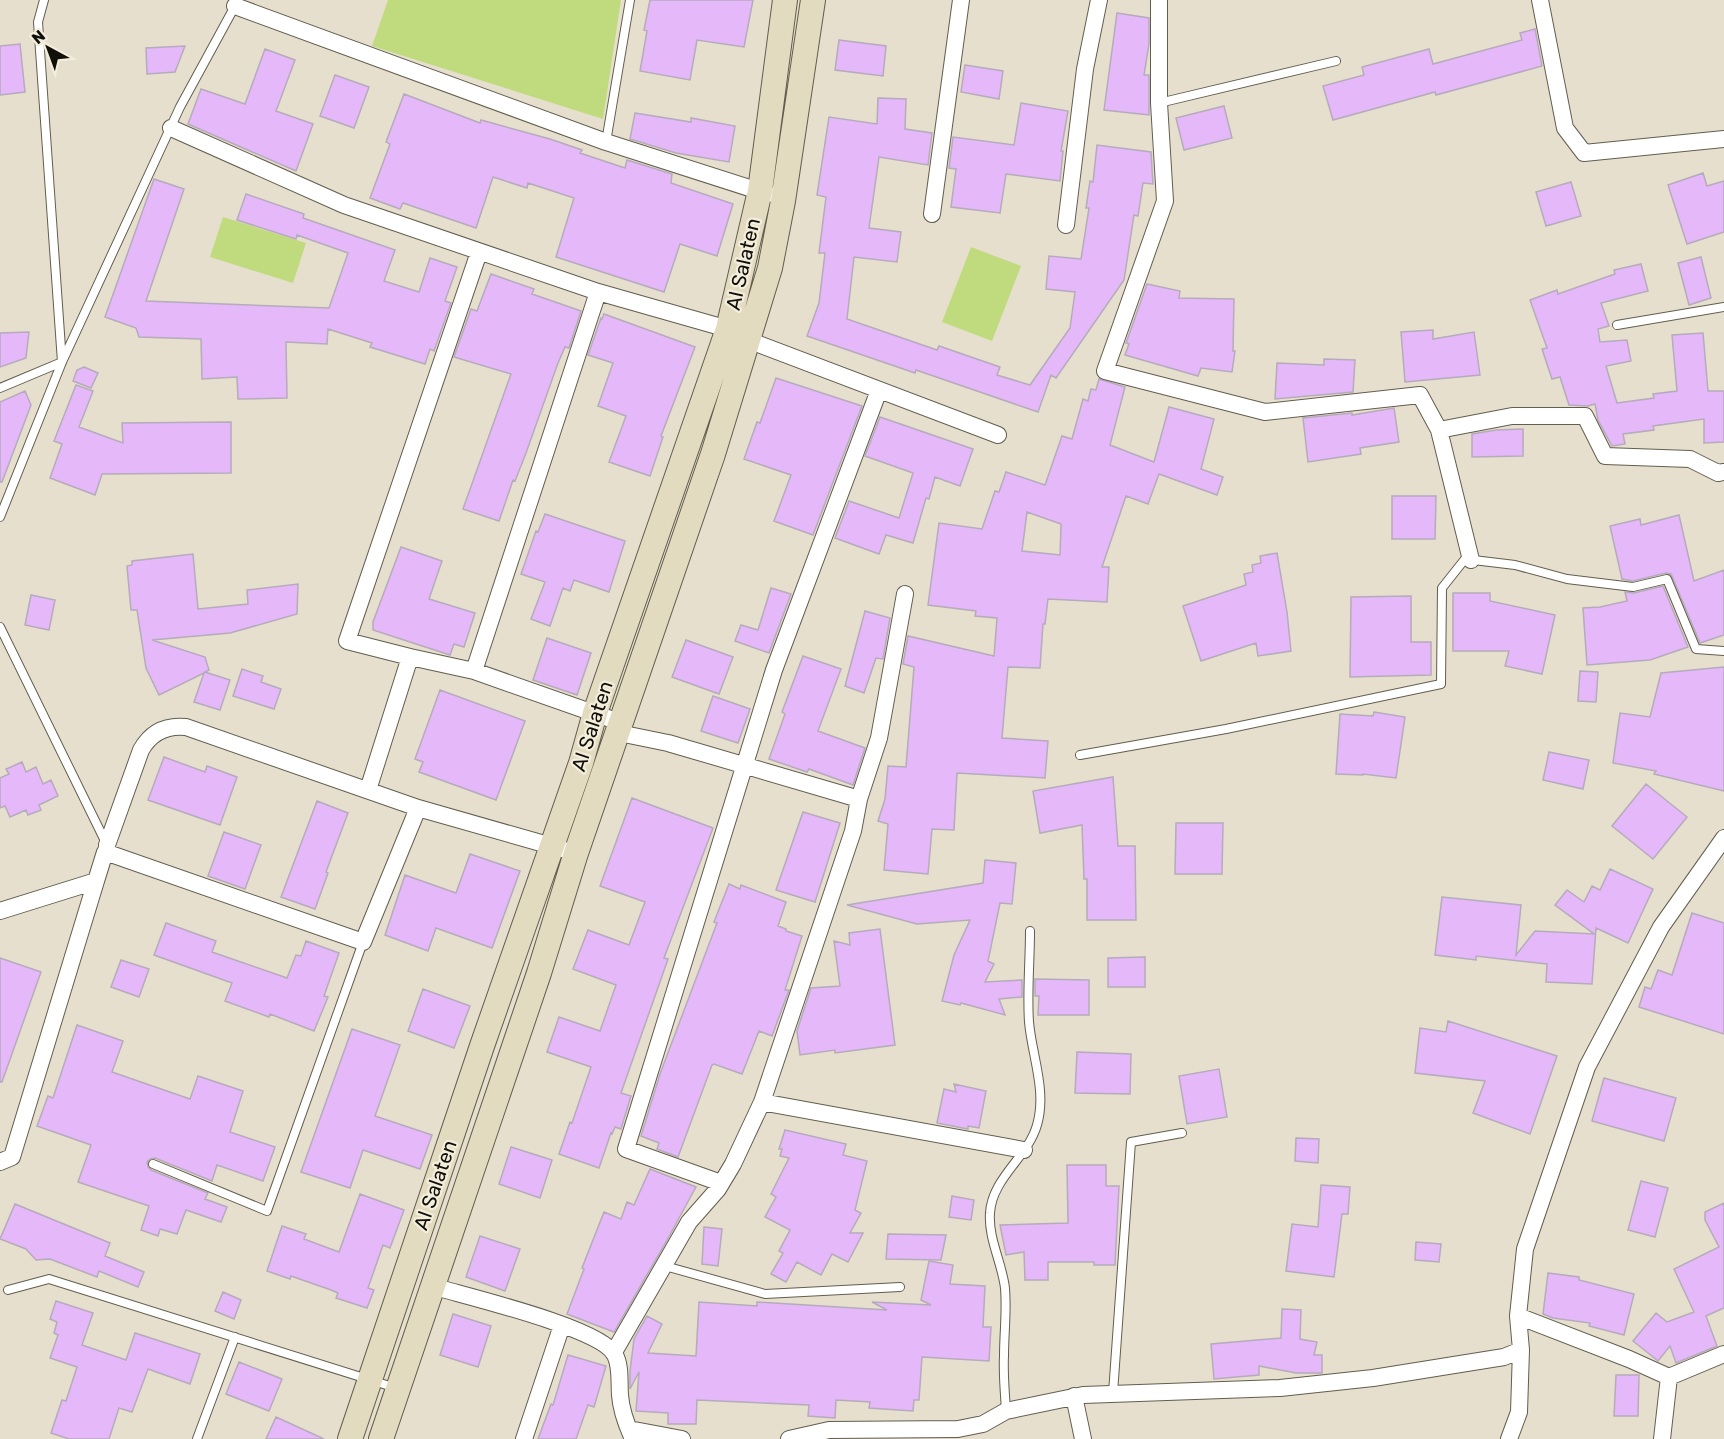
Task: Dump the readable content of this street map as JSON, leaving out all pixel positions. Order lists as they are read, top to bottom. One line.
{"streets":{"main road":["Al Salaten"]},"north":"top left"}
